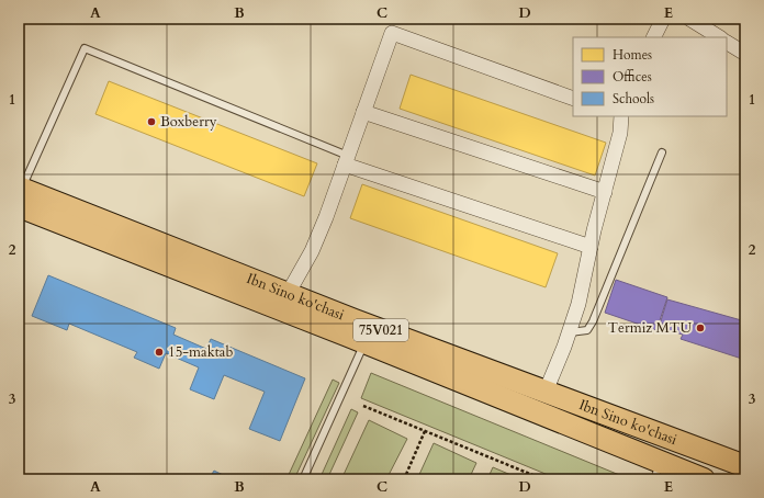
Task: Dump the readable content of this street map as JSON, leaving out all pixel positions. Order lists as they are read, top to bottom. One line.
{"streets":{"main road":["Ibn Sino ko'chasi","75V021"]},"places":["Boxberry","Termiz MTU","15-maktab"],"legend":["Homes","Offices","Schools"],"grid":{"columns":["A","B","C","D","E"],"rows":["1","2","3"]}}
